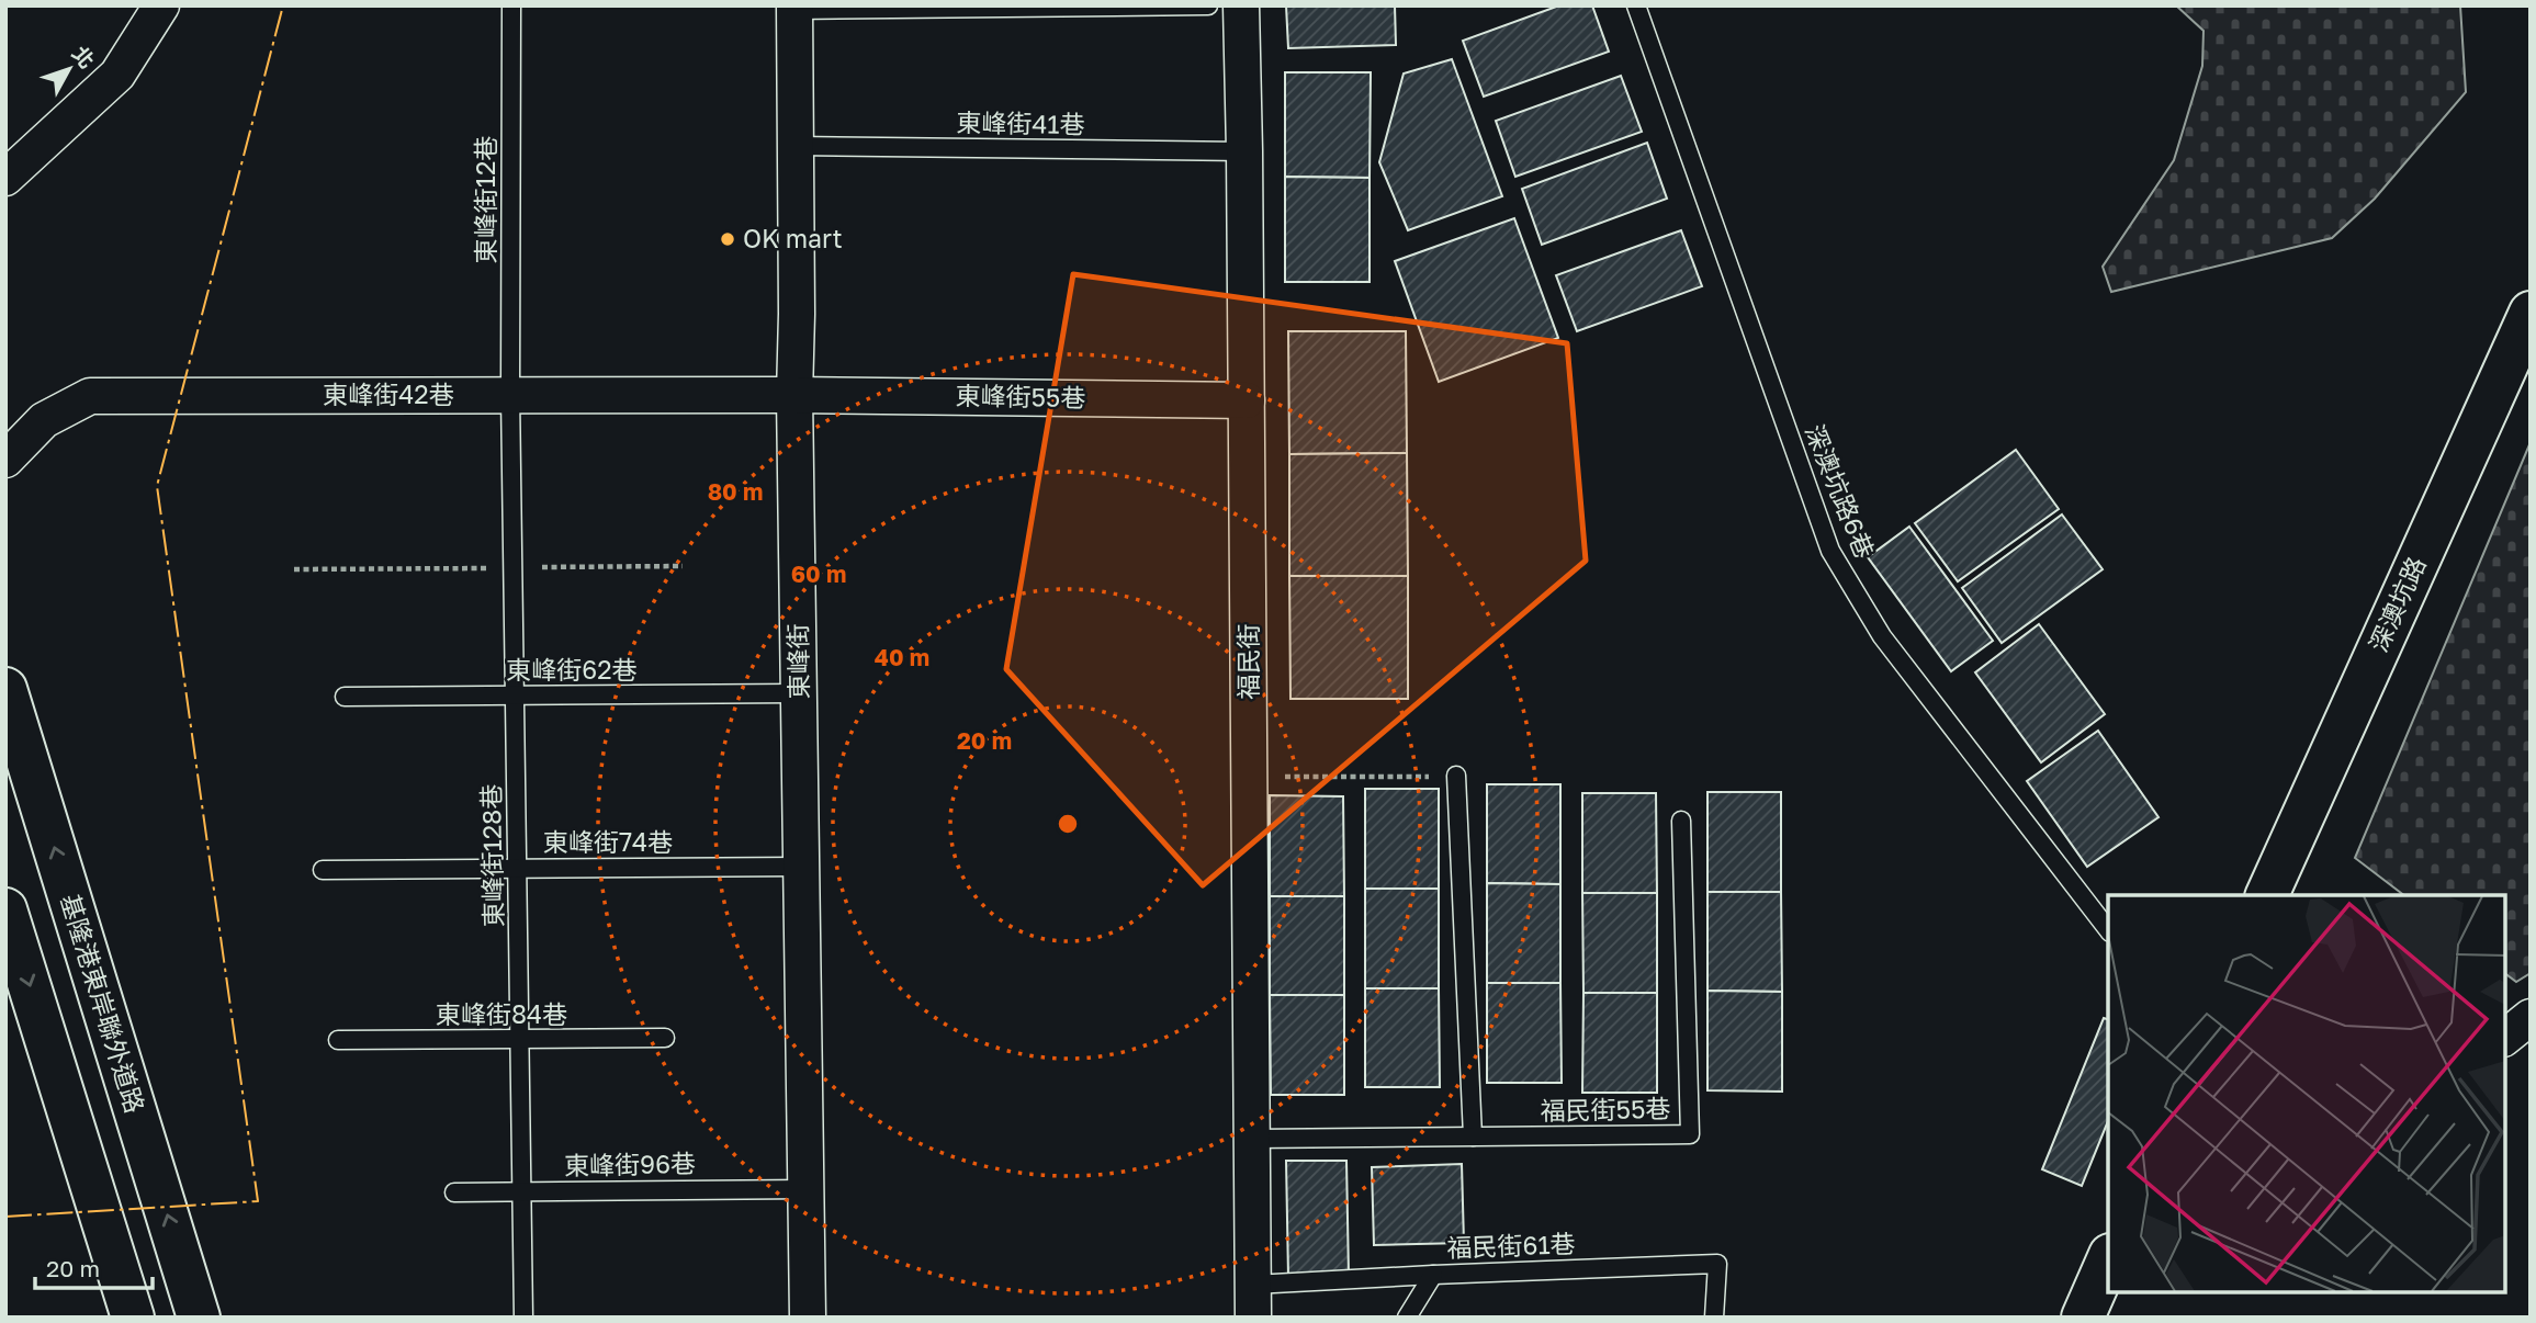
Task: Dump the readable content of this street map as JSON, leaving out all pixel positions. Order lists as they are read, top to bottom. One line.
{"streets":{"main road":["深澳坑路","基隆港東岸聯外道路"],"street":["東峰街42巷","東峰街55巷","東峰街","福民街"],"lane":["東峰街41巷","東峰街12巷","深澳坑路6巷","東峰街62巷","東峰街74巷","東峰街128巷","東峰街84巷","福民街55巷","東峰街96巷","福民街61巷"]},"crossings":[["東峰街41巷","東峰街"],["東峰街41巷","福民街"],["東峰街12巷","東峰街42巷"],["東峰街12巷","東峰街128巷"],["東峰街42巷","東峰街55巷"],["東峰街42巷","東峰街"],["東峰街42巷","東峰街128巷"],["東峰街55巷","東峰街"],["東峰街55巷","福民街"],["東峰街","東峰街62巷"],["東峰街","東峰街74巷"],["東峰街","東峰街96巷"],["福民街","福民街55巷"],["福民街","福民街61巷"],["東峰街62巷","東峰街128巷"],["東峰街74巷","東峰街128巷"],["東峰街128巷","東峰街84巷"],["東峰街128巷","東峰街96巷"]],"places":["OK mart"],"scale_bar":"20 m","north":"top right","rings":["80 m","60 m","40 m","20 m"]}
